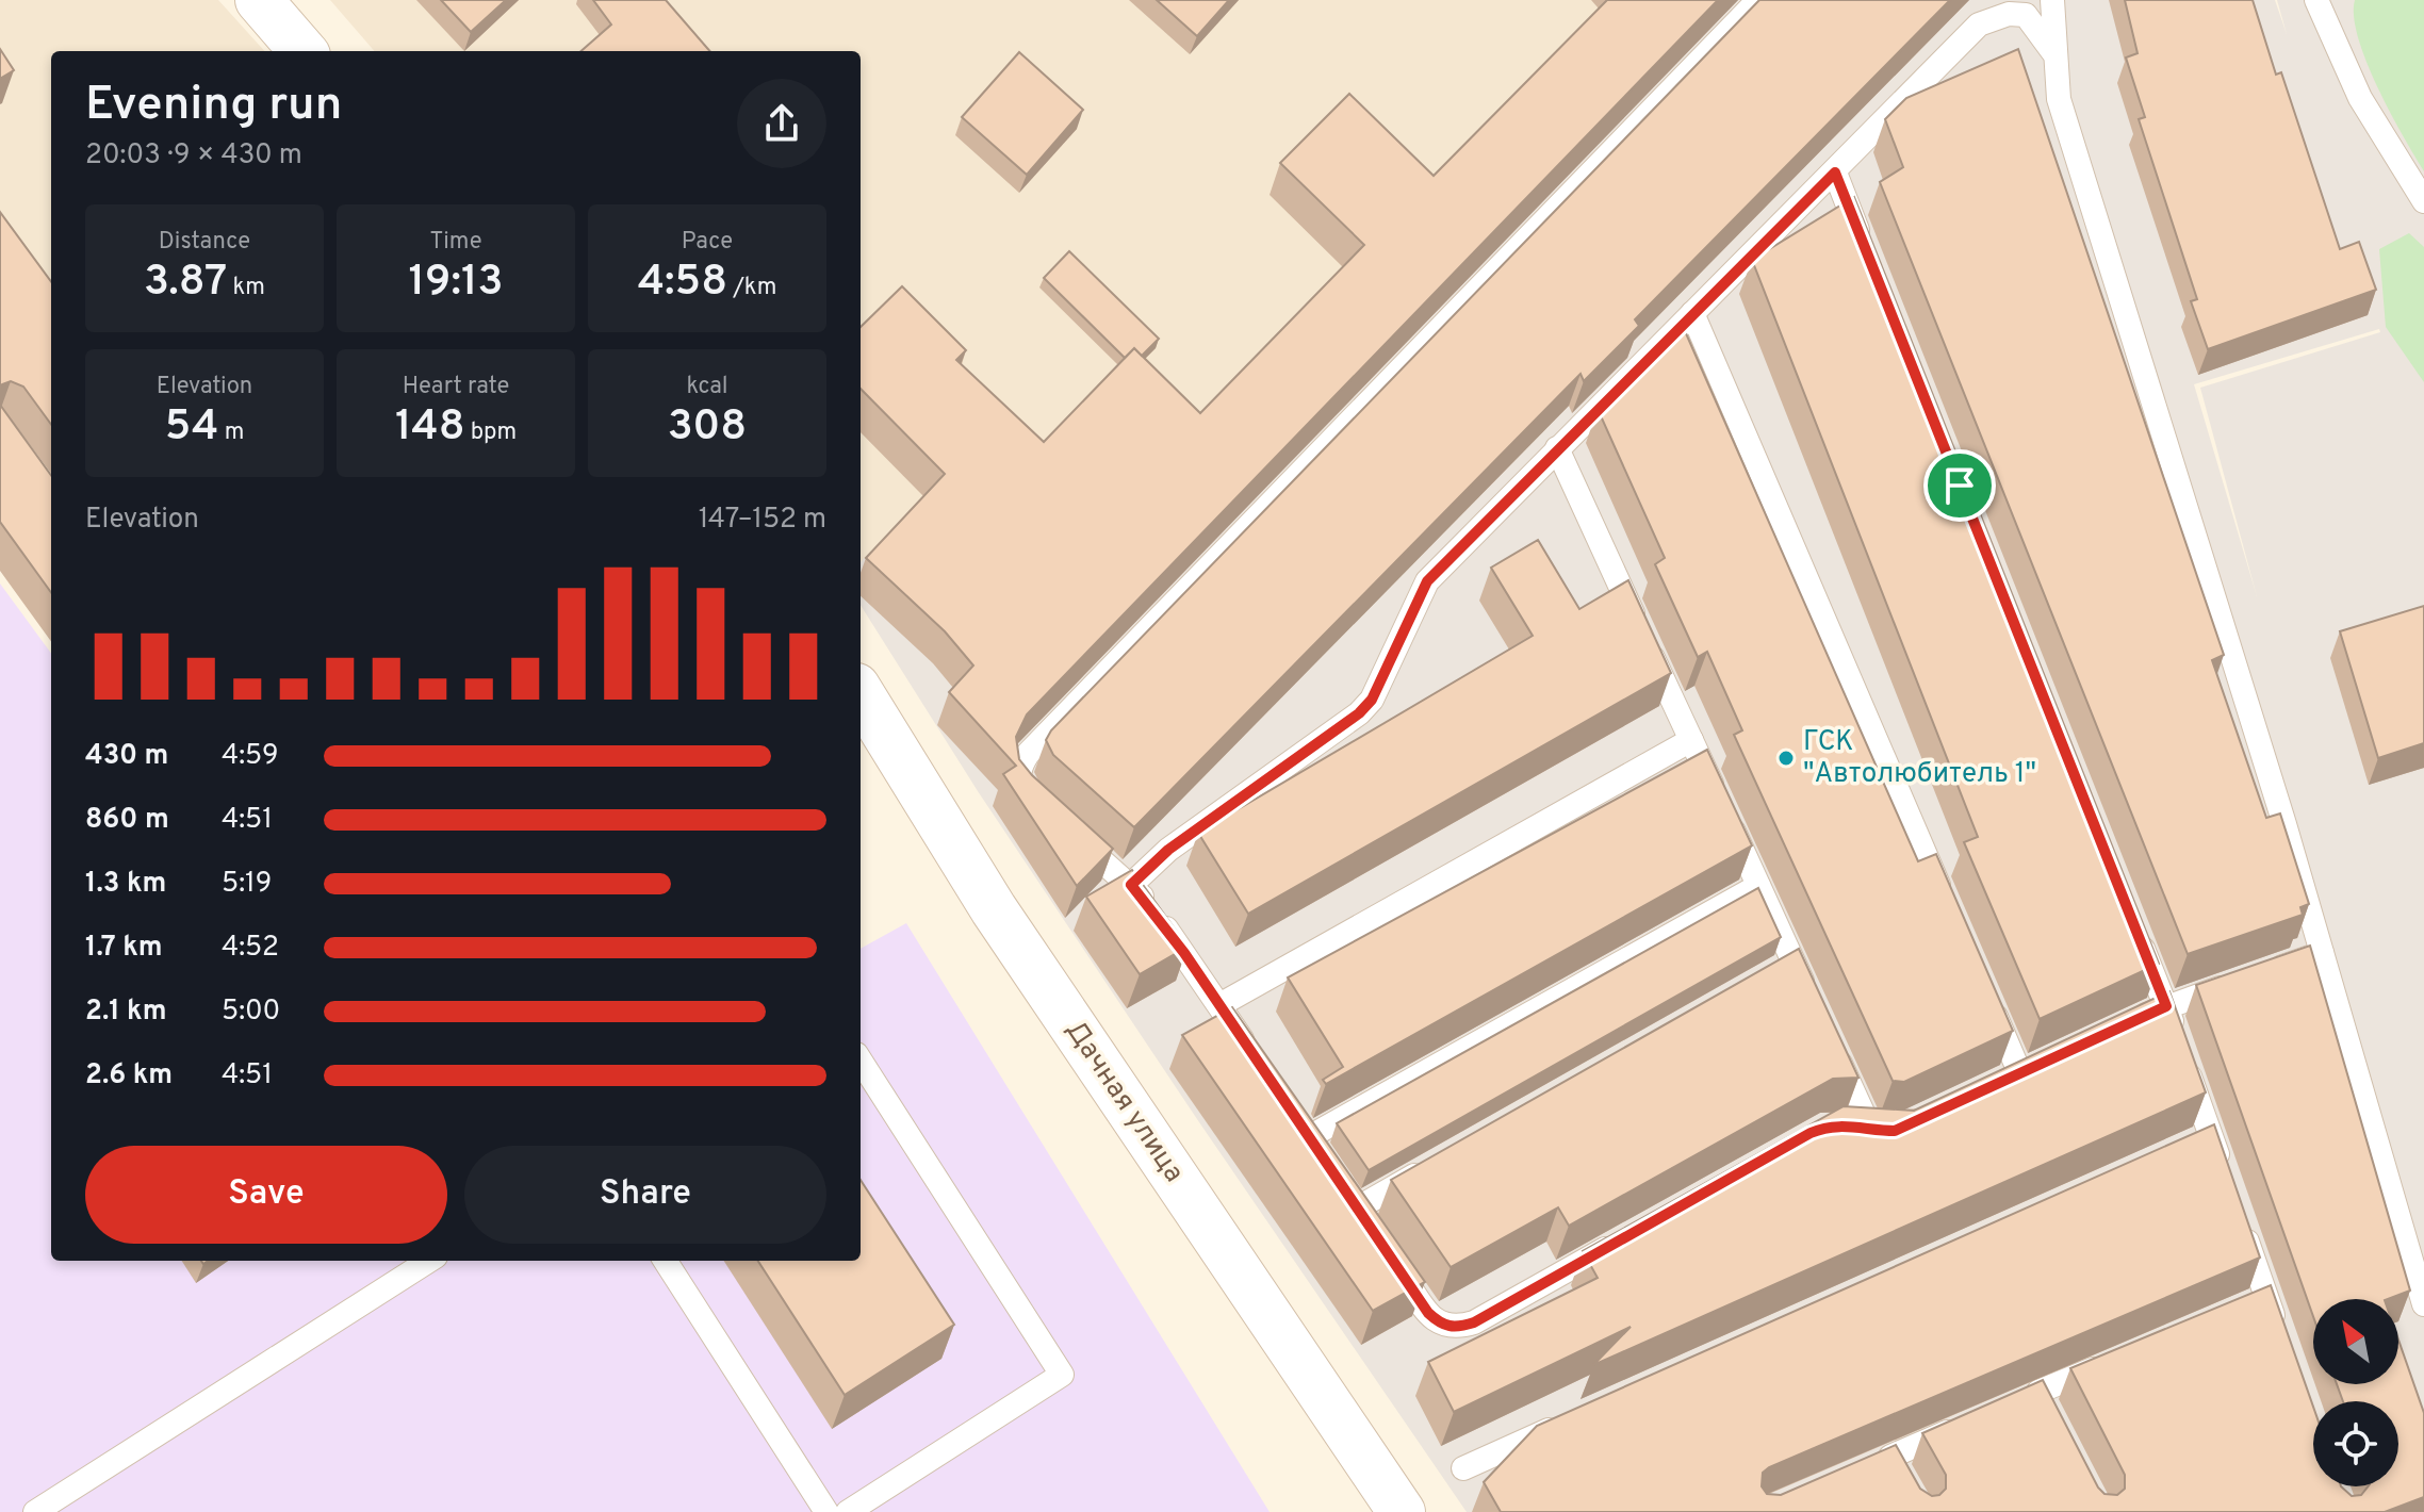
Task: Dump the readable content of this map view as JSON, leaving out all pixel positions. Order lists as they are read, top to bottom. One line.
{"streets":{"street":["Дачная улица"]},"places":["ГСК \"Автолюбитель 1\""],"north":"top left","page":{"heading":["Evening run","20:03 · 9 × 430 m"],"stats":[["Distance","3.87 km"],["Time","19:13"],["Pace","4:58 /km"],["Elevation","54 m"],["Heart rate","148 bpm"],["kcal","308"]],"chart":["Elevation","147–152 m"],"list":[{"name":"430 m","note":"4:59"},{"name":"860 m","note":"4:51"},{"name":"1.3 km","note":"5:19"},{"name":"1.7 km","note":"4:52"},{"name":"2.1 km","note":"5:00"},{"name":"2.6 km","note":"4:51"}],"buttons":["Save","Share"]}}
